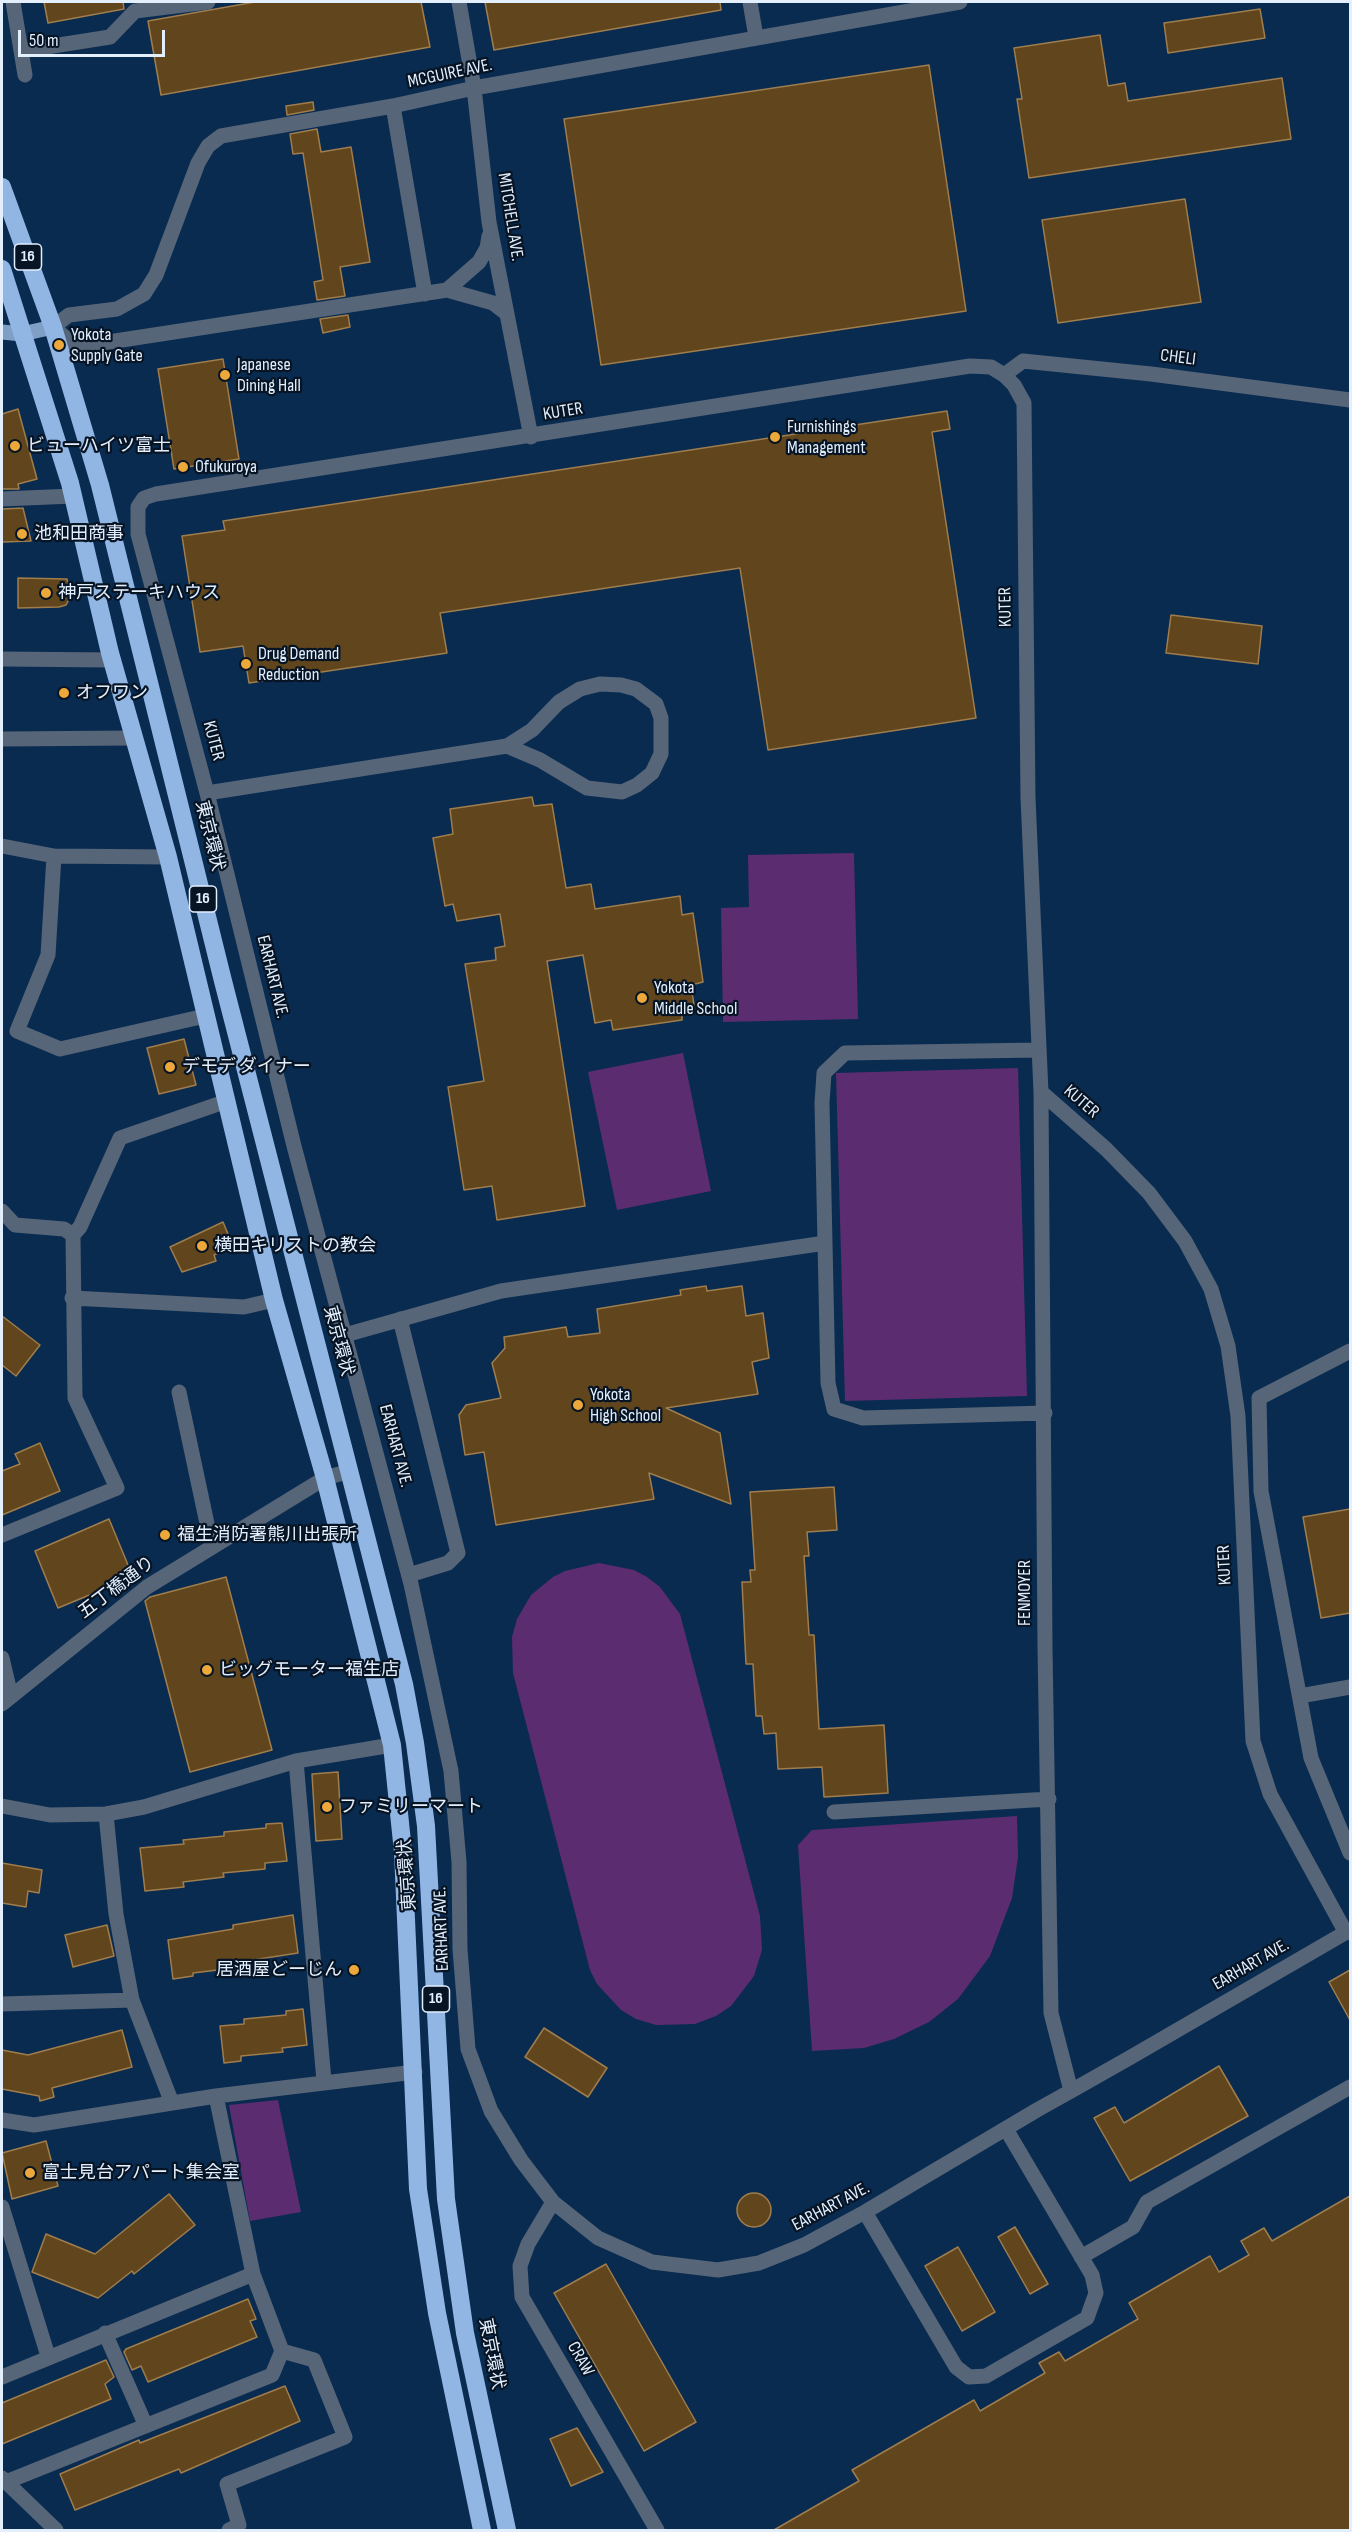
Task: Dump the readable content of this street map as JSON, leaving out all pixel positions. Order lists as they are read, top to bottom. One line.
{"streets":{"highway":["16","東京環状"],"street":["MCGUIRE AVE.","MITCHELL AVE.","CHELI","KUTER","EARHART AVE.","五丁橋通り","FENMOYER","CRAW"]},"crossings":[["MCGUIRE AVE.","MITCHELL AVE."],["MCGUIRE AVE.","東京環状"],["MITCHELL AVE.","KUTER"],["CHELI","KUTER"],["KUTER","EARHART AVE."],["KUTER","FENMOYER"],["東京環状","五丁橋通り"],["EARHART AVE.","FENMOYER"],["EARHART AVE.","CRAW"]],"places":["Yokota Supply Gate","Japanese Dining Hall","Furnishings Management","ビューハイツ富士","Ofukuroya","池和田商事","神戸ステーキハウス","Drug Demand Reduction","オフワン","Yokota Middle School","デモデ ダイナー","横田キリストの教会","Yokota High School","福生消防署熊川出張所","ビッグモーター福生店","ファミリーマート","居酒屋どーじん","富士見台アパート集会室"],"scale_bar":"50 m"}
